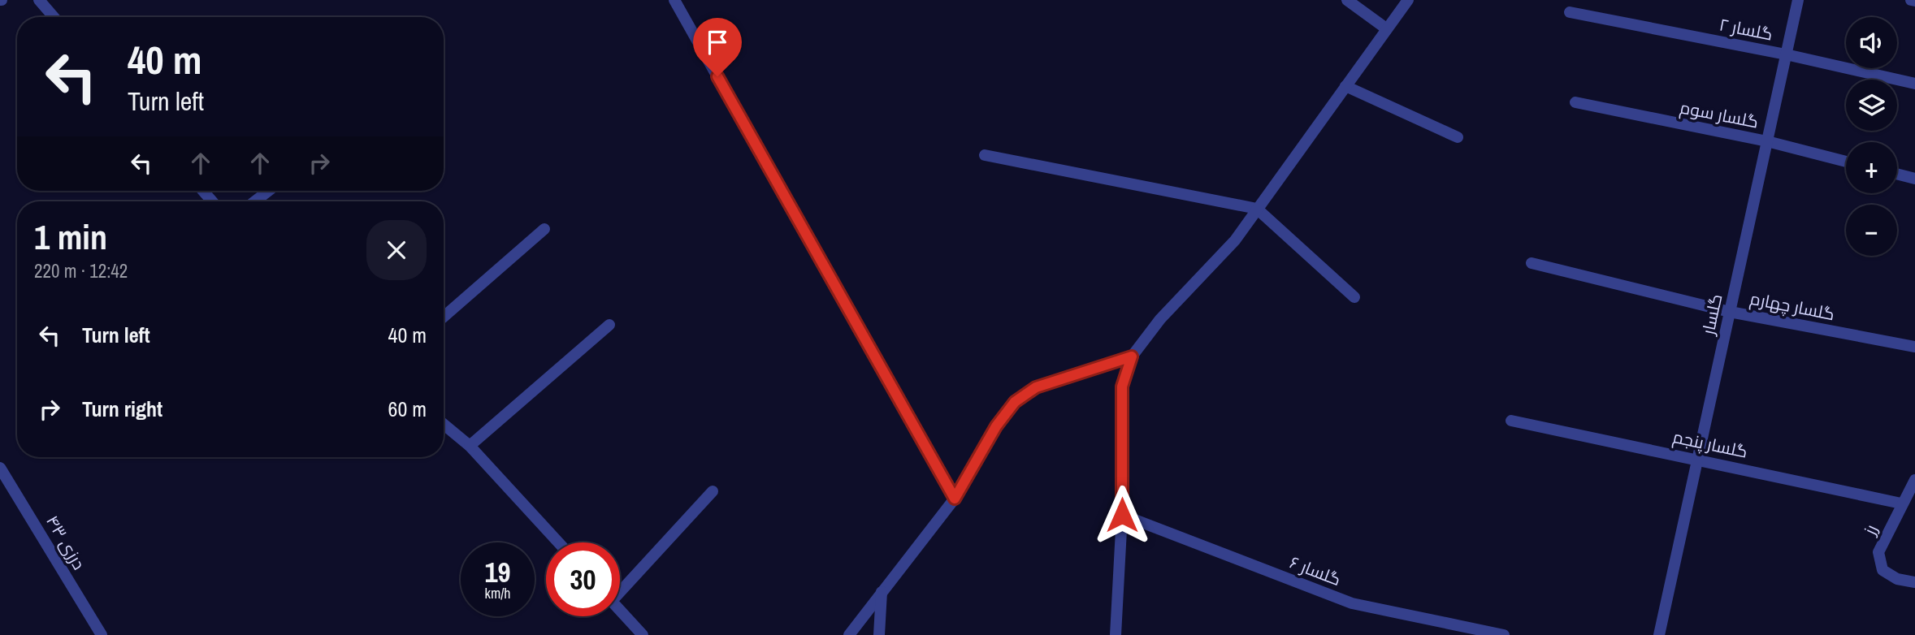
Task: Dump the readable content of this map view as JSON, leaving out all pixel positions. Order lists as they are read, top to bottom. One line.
{"streets":{"street":["گلسار ۲","گلسار سوم","گلسار چهارم","گلسار","گلسار پنجم","رز","درزی ۴۳","گلسار ۶"]},"crossings":[["گلسار ۲","گلسار"],["گلسار سوم","گلسار"],["گلسار چهارم","گلسار"],["گلسار","گلسار پنجم"],["گلسار پنجم","رز"]],"page":{"map_buttons":["+","−"],"turn":["40 m","Turn left"],"heading":["1 min","220 m · 12:42"],"list":[{"name":"Turn left","value":"40 m"},{"name":"Turn right","value":"60 m"}],"speed":"19 km/h","limit":"30"}}
